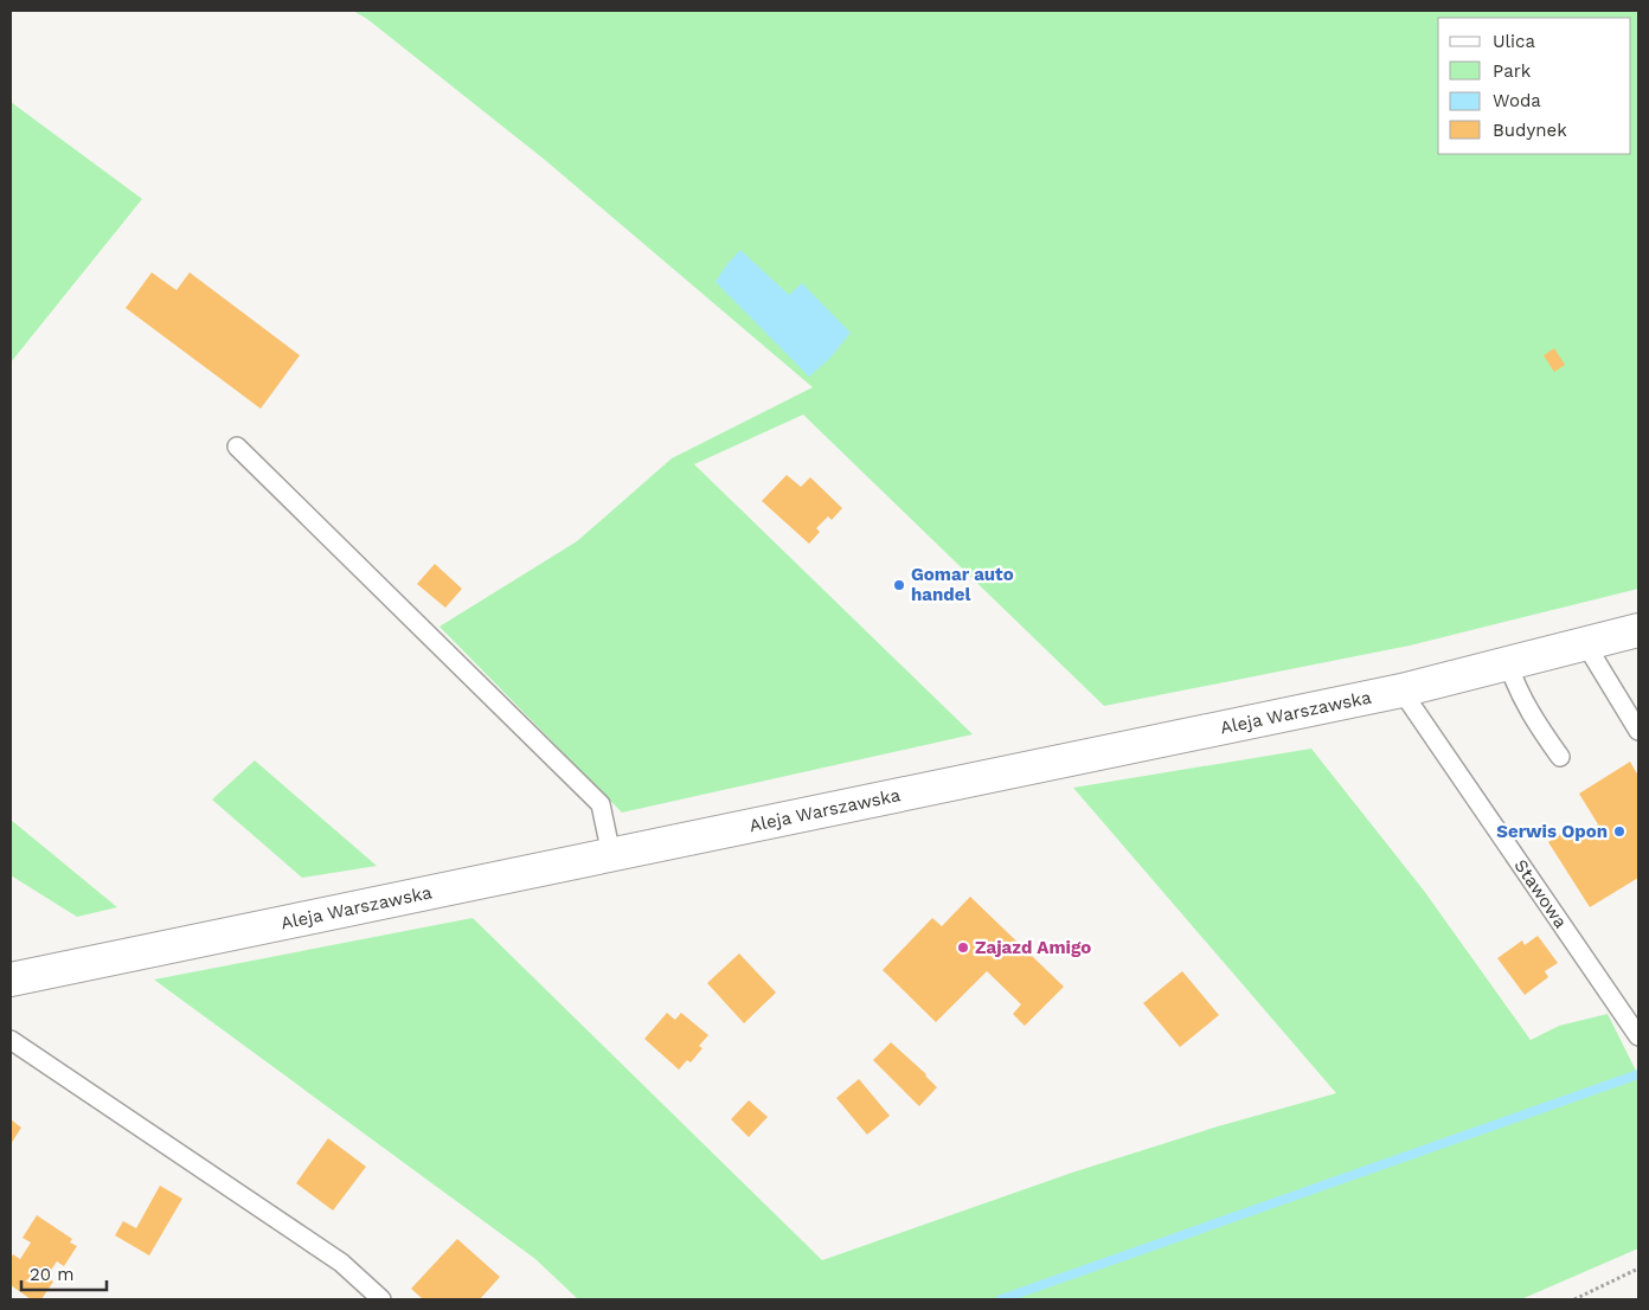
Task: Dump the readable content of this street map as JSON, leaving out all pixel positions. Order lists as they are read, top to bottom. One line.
{"streets":{"street":["Aleja Warszawska"],"lane":["Stawowa"]},"crossings":[["Aleja Warszawska","Stawowa"]],"places":["Gomar auto handel","Serwis Opon","Zajazd Amigo"],"legend":["Ulica","Park","Woda","Budynek"],"scale_bar":"20 m"}
